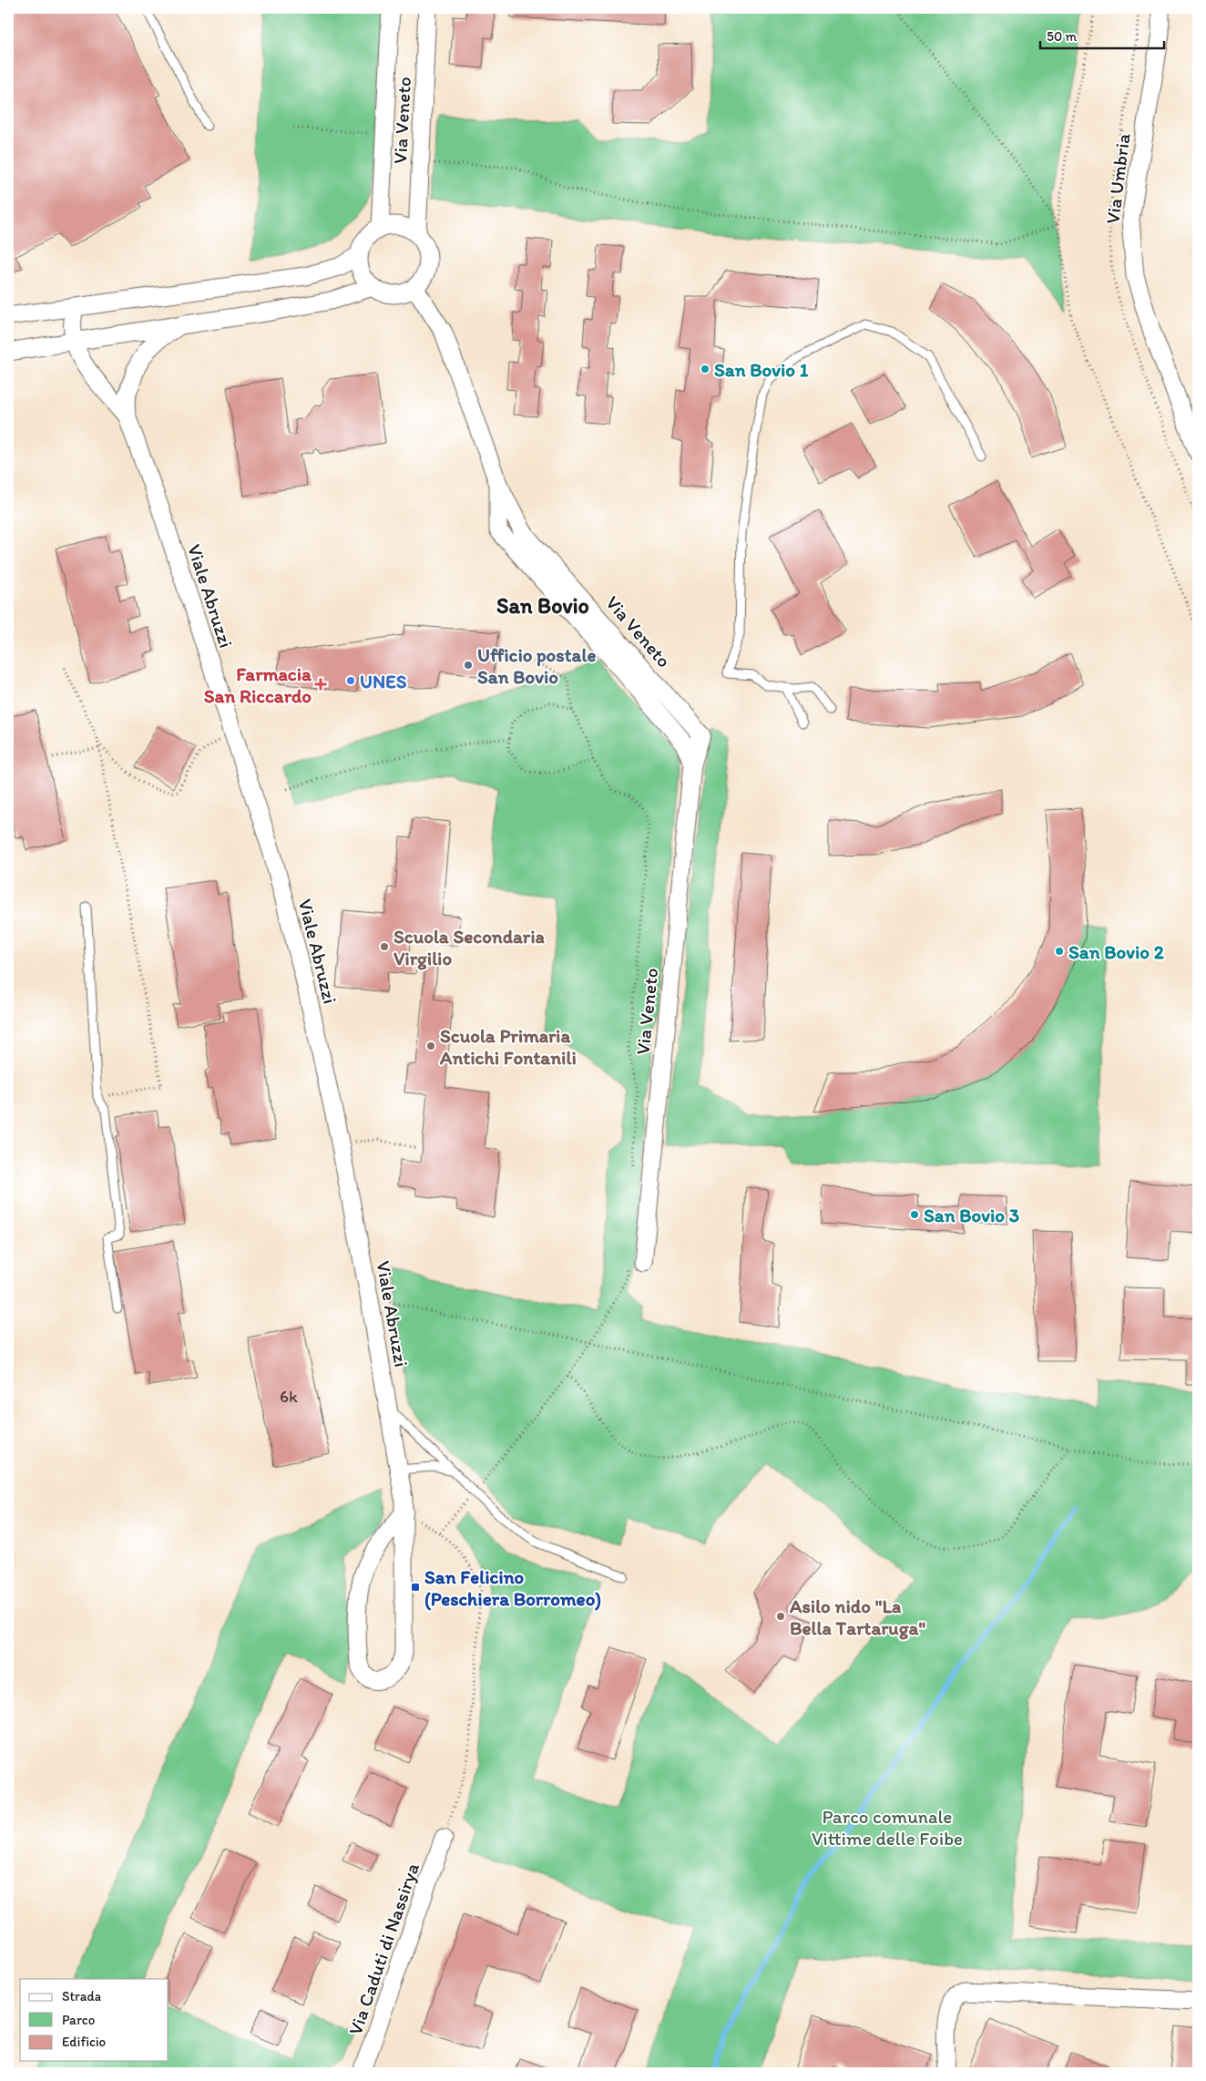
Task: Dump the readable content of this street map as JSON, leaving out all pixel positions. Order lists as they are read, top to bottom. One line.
{"streets":{"street":["Via Veneto","Via Umbria","Viale Abruzzi","Via Caduti di Nassirya"]},"districts":["San Bovio"],"parks":["Parco comunale Vittime delle Foibe"],"places":{"other":["San Bovio 1","Ufficio postale San Bovio","UNES","Scuola Secondaria Virgilio","San Bovio 2","Scuola Primaria Antichi Fontanili","San Bovio 3","Asilo nido \"La Bella Tartaruga\""],"health":["Farmacia San Riccardo"],"transit":["San Felicino (Peschiera Borromeo)"]},"house_numbers":["6k"],"legend":["Strada","Parco","Edificio"],"scale_bar":"50 m"}
